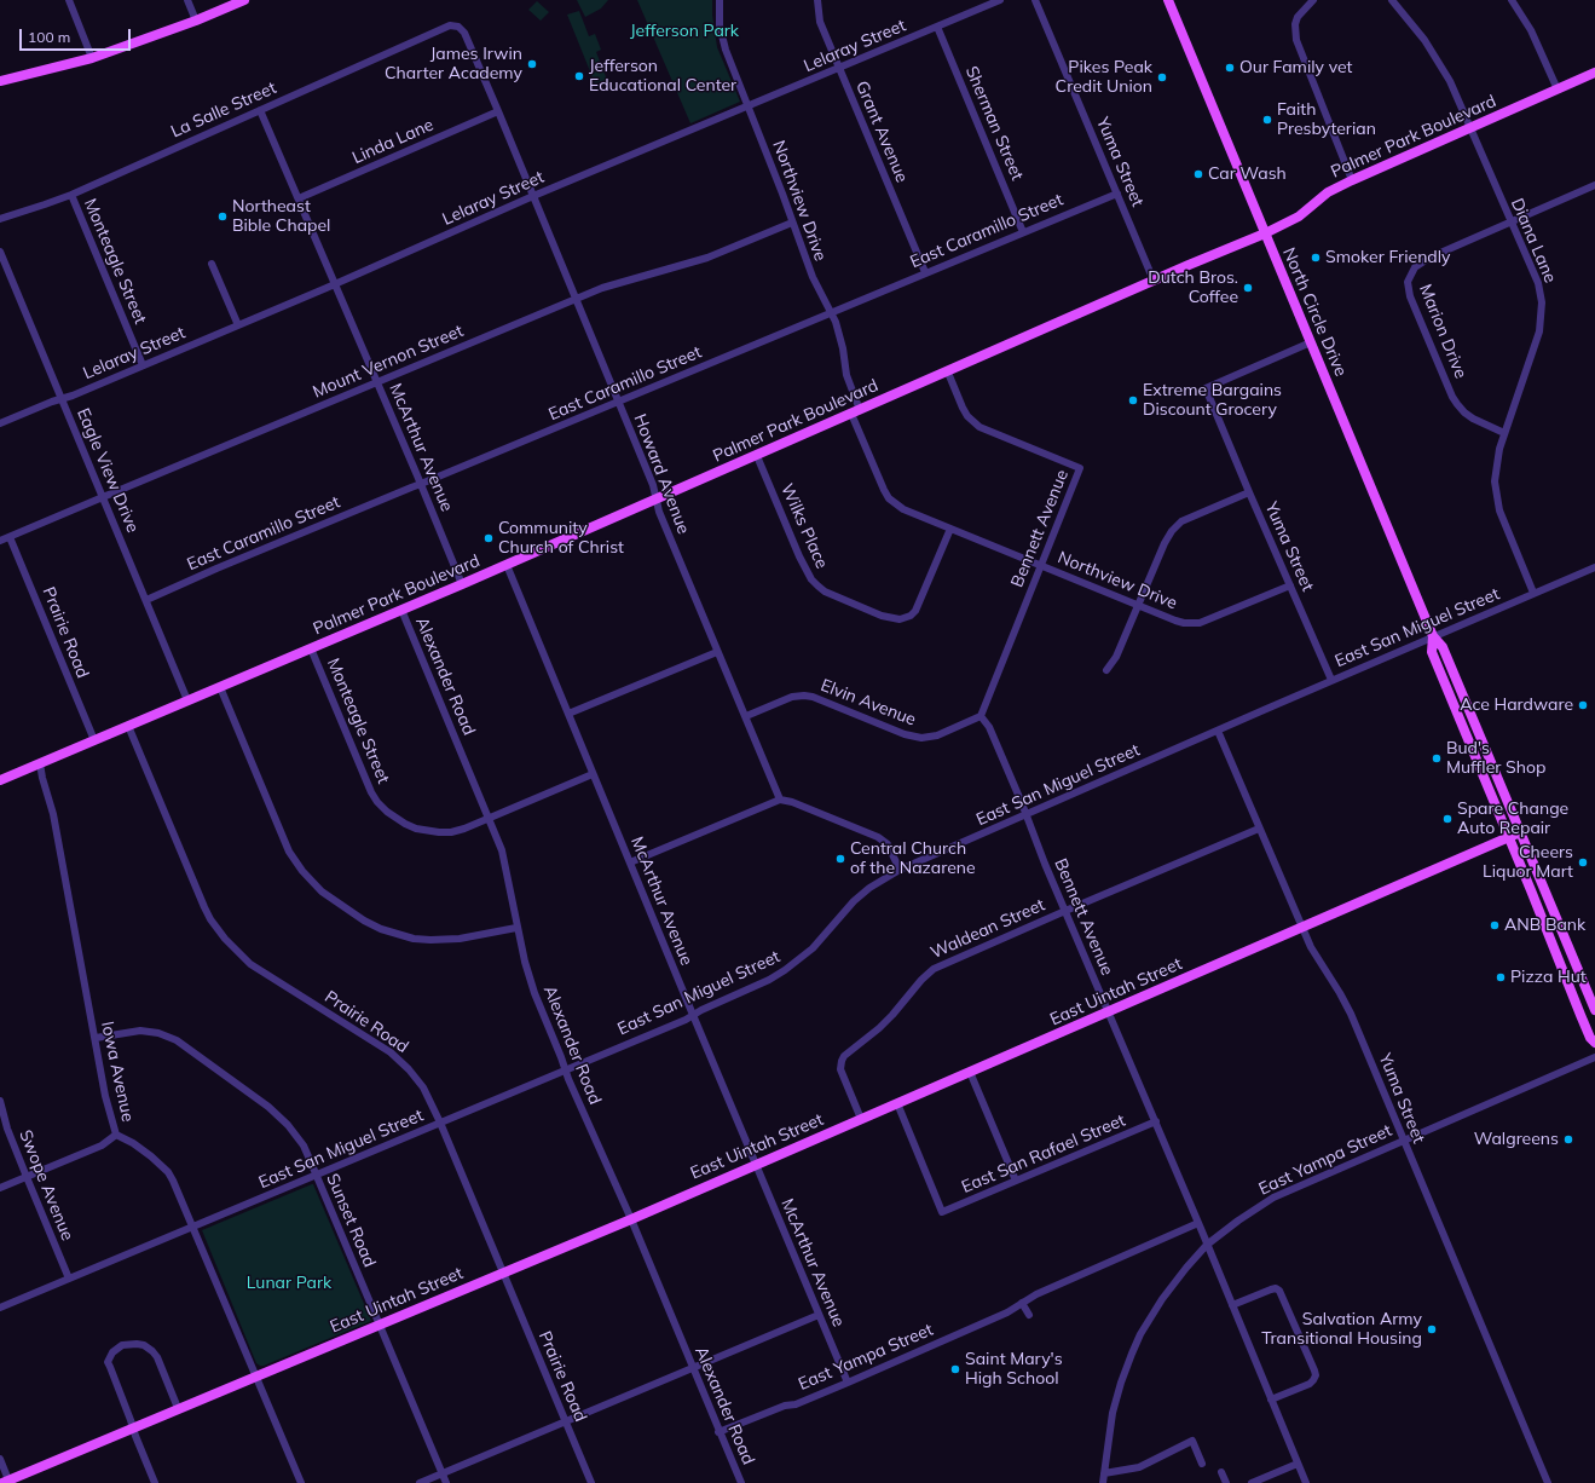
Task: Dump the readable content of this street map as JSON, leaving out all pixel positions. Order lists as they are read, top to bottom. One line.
{"streets":{"main road":["Palmer Park Boulevard","North Circle Drive","East Uintah Street"],"street":["Lelaray Street","La Salle Street","Sherman Street","Grant Avenue","Linda Lane","Yuma Street","Northview Drive","East Caramillo Street","Diana Lane","Monteagle Street","Marion Drive","Mount Vernon Street","McArthur Avenue","Eagle View Drive","Howard Avenue","Wilks Place","Bennett Avenue","East San Miguel Street","Prairie Road","Alexander Road","Elvin Avenue","Waldean Street","Iowa Avenue","East San Rafael Street","East Yampa Street","Swope Avenue","Sunset Road"]},"crossings":[["Lelaray Street","Sherman Street"],["Lelaray Street","Grant Avenue"],["Lelaray Street","Northview Drive"],["Lelaray Street","Monteagle Street"],["Lelaray Street","McArthur Avenue"],["Lelaray Street","Eagle View Drive"],["Lelaray Street","Howard Avenue"],["La Salle Street","Monteagle Street"],["La Salle Street","McArthur Avenue"],["La Salle Street","Howard Avenue"],["Sherman Street","East Caramillo Street"],["Grant Avenue","East Caramillo Street"],["Palmer Park Boulevard","Yuma Street"],["Palmer Park Boulevard","Northview Drive"],["Palmer Park Boulevard","Diana Lane"],["Palmer Park Boulevard","Monteagle Street"],["Palmer Park Boulevard","North Circle Drive"],["Palmer Park Boulevard","McArthur Avenue"],["Palmer Park Boulevard","Eagle View Drive"],["Palmer Park Boulevard","Howard Avenue"],["Palmer Park Boulevard","Wilks Place"],["Palmer Park Boulevard","Bennett Avenue"],["Palmer Park Boulevard","Prairie Road"],["Palmer Park Boulevard","Alexander Road"],["Palmer Park Boulevard","Iowa Avenue"],["Linda Lane","McArthur Avenue"],["Linda Lane","Howard Avenue"],["Yuma Street","Northview Drive"],["Yuma Street","East Caramillo Street"],["Yuma Street","East San Miguel Street"],["Yuma Street","Waldean Street"],["Yuma Street","East Uintah Street"],["Yuma Street","East Yampa Street"],["Northview Drive","East Caramillo Street"],["Northview Drive","Mount Vernon Street"],["Northview Drive","Wilks Place"],["Northview Drive","Bennett Avenue"],["East Caramillo Street","McArthur Avenue"],["East Caramillo Street","Eagle View Drive"],["East Caramillo Street","Howard Avenue"],["Diana Lane","Marion Drive"],["Diana Lane","East San Miguel Street"],["Monteagle Street","McArthur Avenue"],["Monteagle Street","Alexander Road"],["North Circle Drive","East San Miguel Street"],["North Circle Drive","East Uintah Street"],["Mount Vernon Street","McArthur Avenue"],["Mount Vernon Street","Eagle View Drive"],["Mount Vernon Street","Howard Avenue"],["Mount Vernon Street","Prairie Road"],["McArthur Avenue","East San Miguel Street"],["McArthur Avenue","East Uintah Street"],["McArthur Avenue","East Yampa Street"],["Howard Avenue","Elvin Avenue"],["Bennett Avenue","East San Miguel Street"],["Bennett Avenue","Elvin Avenue"],["Bennett Avenue","Waldean Street"],["Bennett Avenue","East Uintah Street"],["Bennett Avenue","East San Rafael Street"],["Bennett Avenue","East Yampa Street"],["East San Miguel Street","Prairie Road"],["East San Miguel Street","Alexander Road"],["East San Miguel Street","Iowa Avenue"],["East San Miguel Street","Swope Avenue"],["East San Miguel Street","Sunset Road"],["Prairie Road","East Uintah Street"],["Alexander Road","East Uintah Street"],["Alexander Road","East Yampa Street"],["Waldean Street","East Uintah Street"],["East Uintah Street","Iowa Avenue"],["East Uintah Street","East San Rafael Street"],["East Uintah Street","Sunset Road"],["Iowa Avenue","Sunset Road"]],"parks":["Jefferson Park","Lunar Park"],"places":["James Irwin Charter Academy","Our Family vet","Jefferson Educational Center","Pikes Peak Credit Union","Faith Presbyterian","Car Wash","Northeast Bible Chapel","Smoker Friendly","Dutch Bros. Coffee","Extreme Bargains Discount Grocery","Community Church of Christ","Ace Hardware","Bud's Muffler Shop","Spare Change Auto Repair","Central Church of the Nazarene","Cheers Liquor Mart","ANB Bank","Pizza Hut","Walgreens","Salvation Army Transitional Housing","Saint Mary's High School"],"scale_bar":"100 m"}
